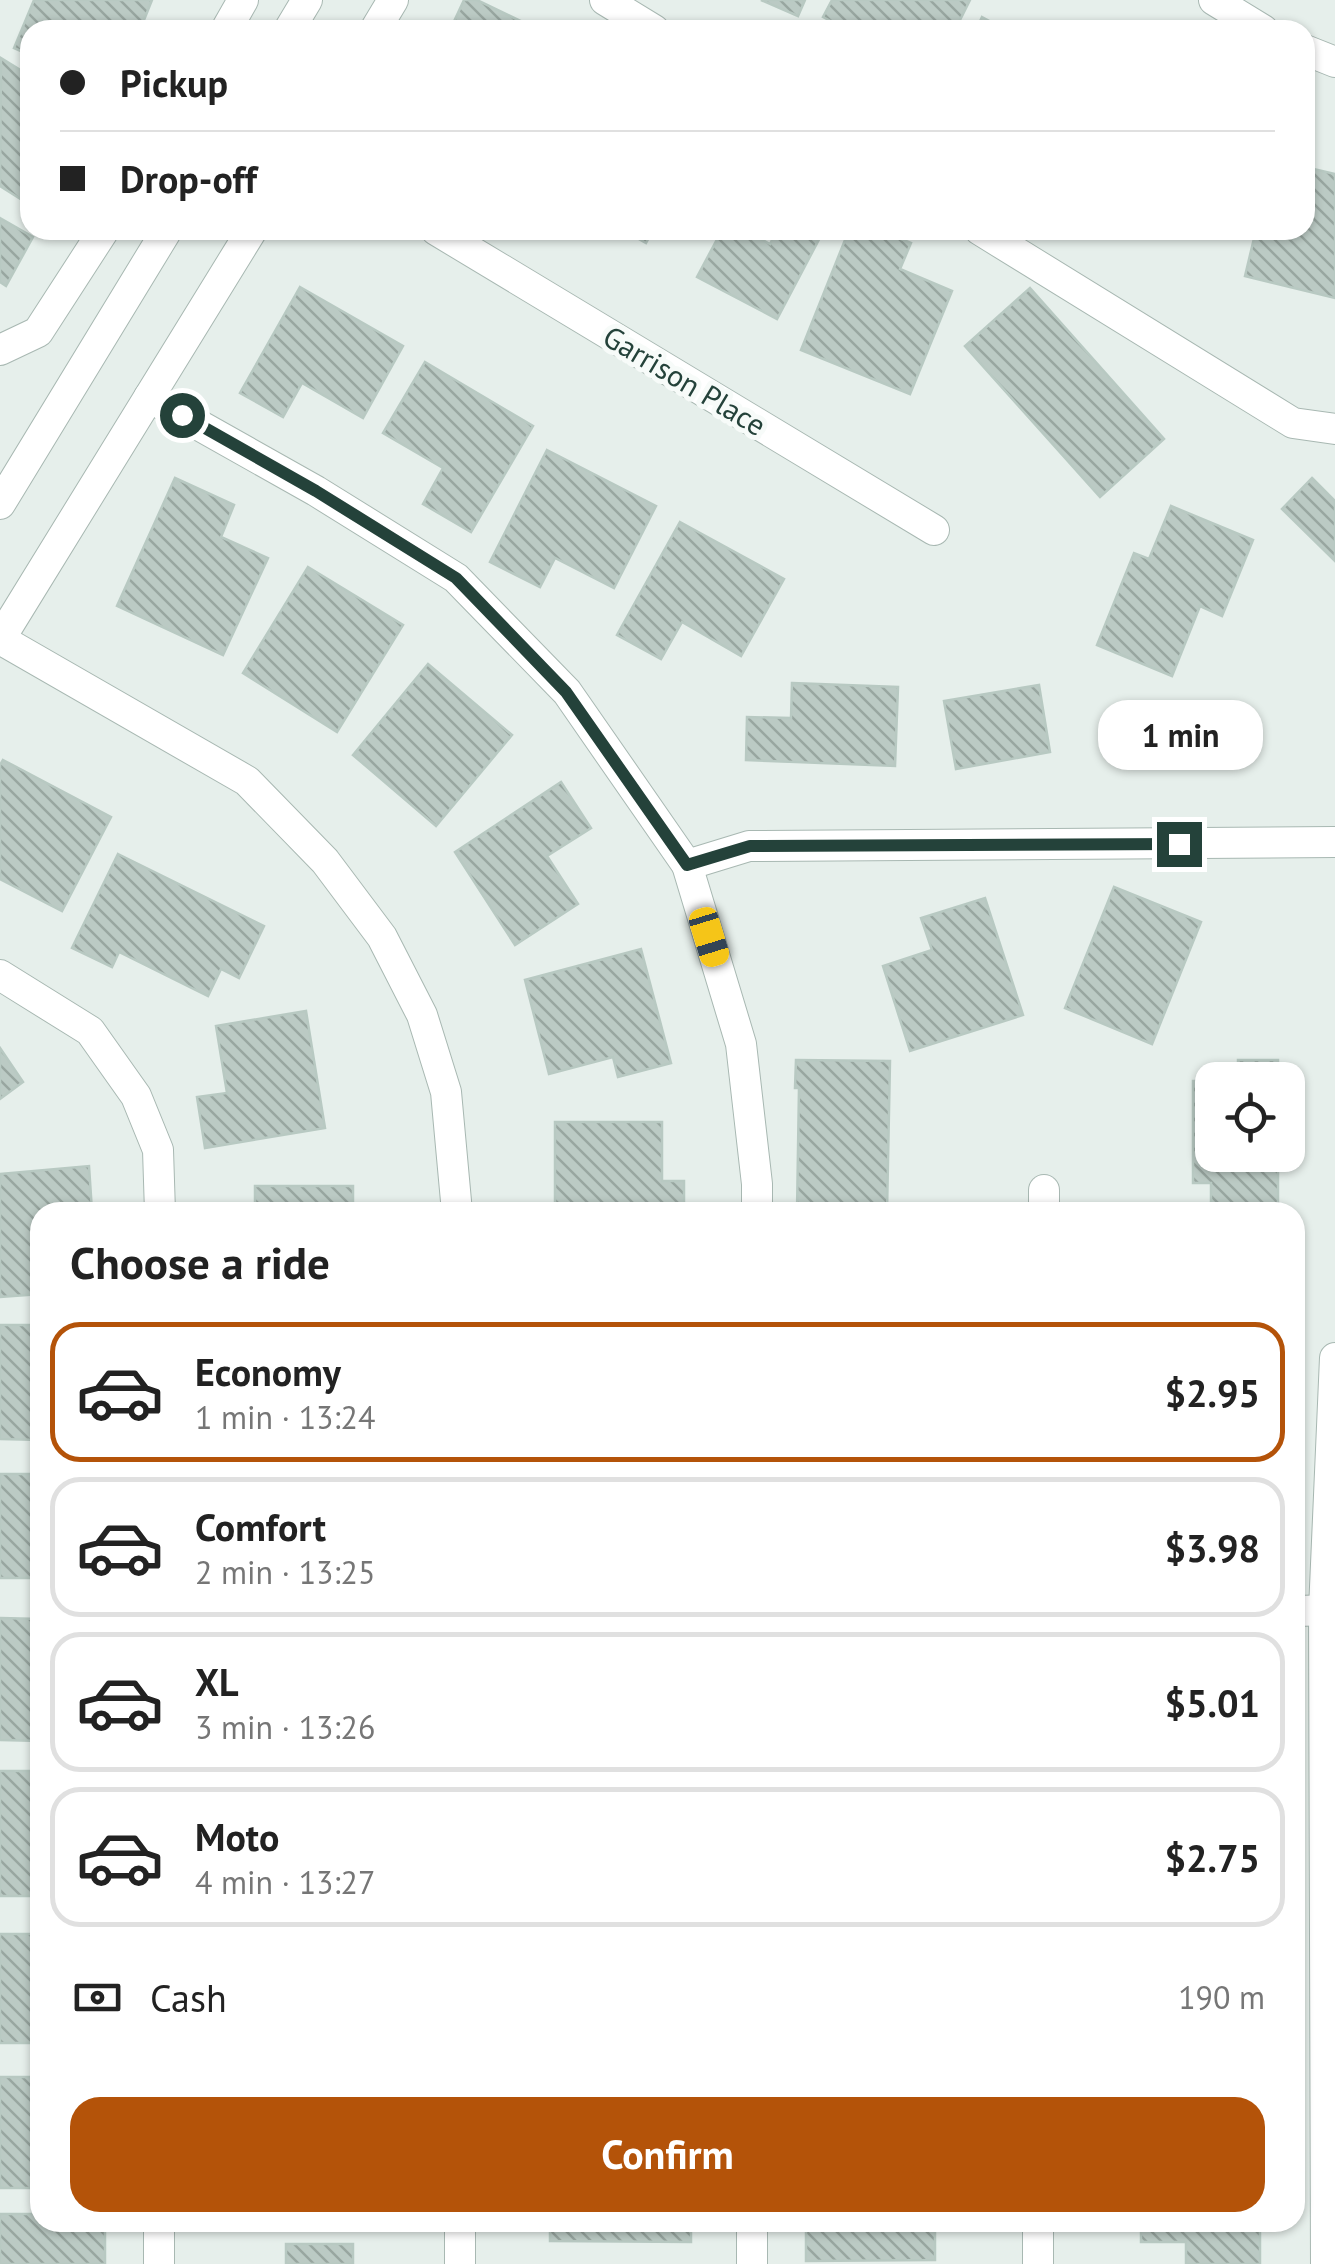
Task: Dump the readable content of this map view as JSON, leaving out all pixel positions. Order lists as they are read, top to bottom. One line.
{"streets":{"street":["Garrison Place"]},"page":{"banner":["Pickup","Drop-off"],"bubble":"1 min","heading":"Choose a ride","list":[{"name":"Economy","note":"1 min · 13:24","value":"$2.95"},{"name":"Comfort","note":"2 min · 13:25","value":"$3.98"},{"name":"XL","note":"3 min · 13:26","value":"$5.01"},{"name":"Moto","note":"4 min · 13:27","value":"$2.75"}],"pay":["Cash","190 m"],"buttons":"Confirm"}}
